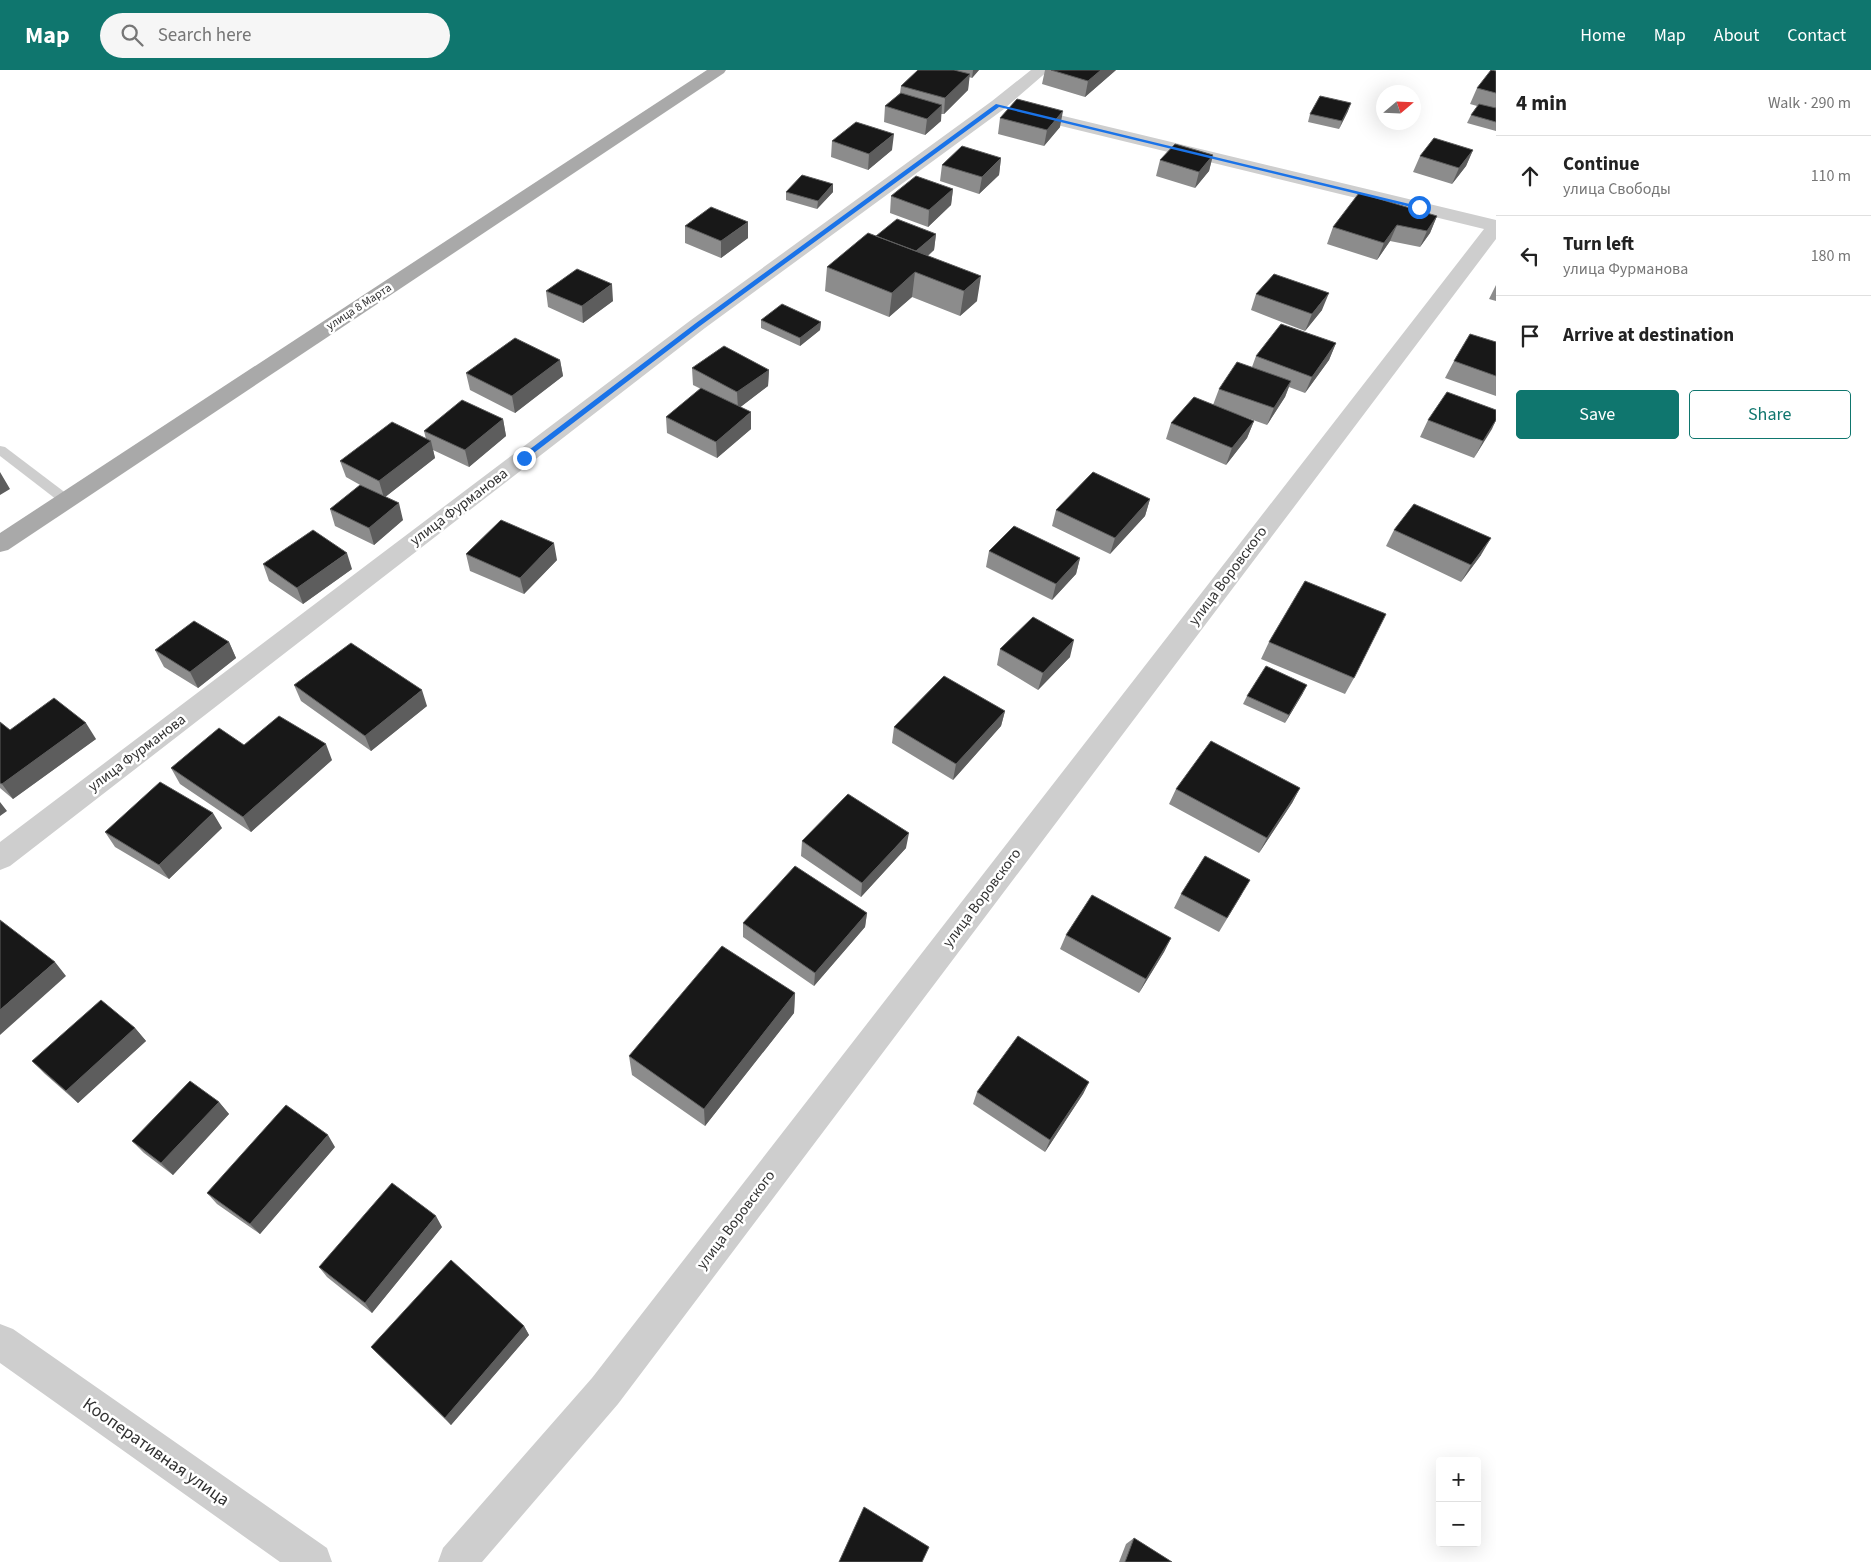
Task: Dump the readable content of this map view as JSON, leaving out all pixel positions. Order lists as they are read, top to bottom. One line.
{"streets":{"main road":["улица 8 Марта"],"street":["улица Фурманова","улица Воровского","Кооперативная улица"]},"north":"right","page":{"header":"Map","search":"Search here","nav":["Home","Map","About","Contact"],"heading":["4 min","Walk · 290 m"],"list":[["Continue","улица Свободы","110 m"],["Turn left","улица Фурманова","180 m"],"Arrive at destination"],"buttons":["Save","Share"],"map_buttons":["+","−"]}}
